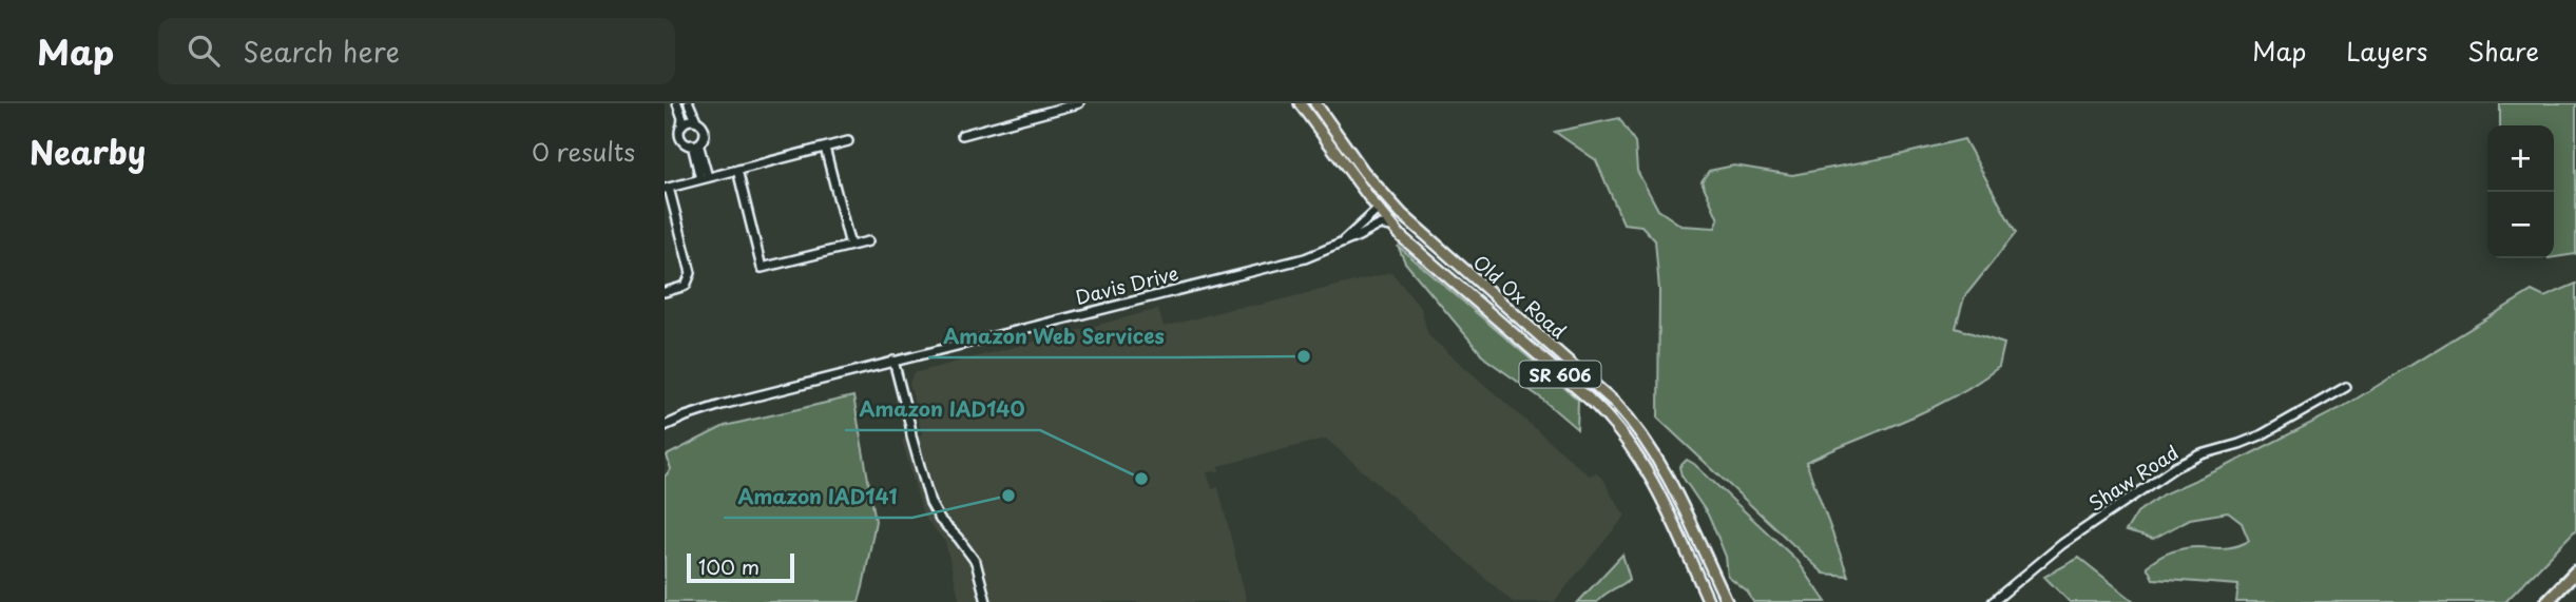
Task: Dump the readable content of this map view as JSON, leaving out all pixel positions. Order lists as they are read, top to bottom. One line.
{"streets":{"main road":["Old Ox Road","SR 606"],"street":["Davis Drive","Shaw Road"]},"crossings":[["Davis Drive","Old Ox Road"]],"places":["Amazon Web Services","Amazon IAD140","Amazon IAD141"],"scale_bar":"100 m","page":{"header":"Map","search":"Search here","nav":["Map","Layers","Share"],"heading":["Nearby","0 results"],"map_buttons":["+","−"],"scale":"100 m"}}
